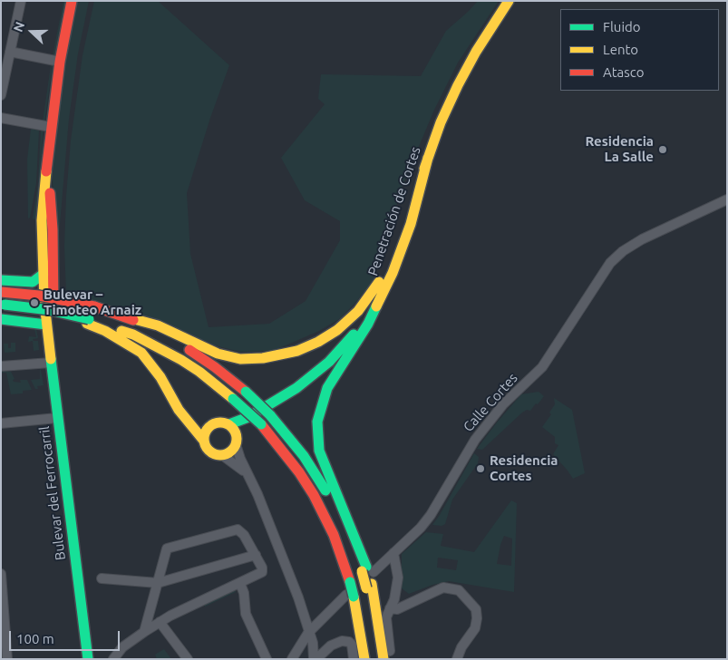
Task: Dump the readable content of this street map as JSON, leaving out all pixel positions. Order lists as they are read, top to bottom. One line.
{"streets":{"main road":["Penetración de Cortes","Bulevar del Ferrocarril"],"street":["Calle Cortes"]},"places":["Residencia La Salle","Bulevar – Timoteo Arnaiz","Residencia Cortes"],"legend":["Fluido","Lento","Atasco"],"scale_bar":"100 m","north":"left"}
